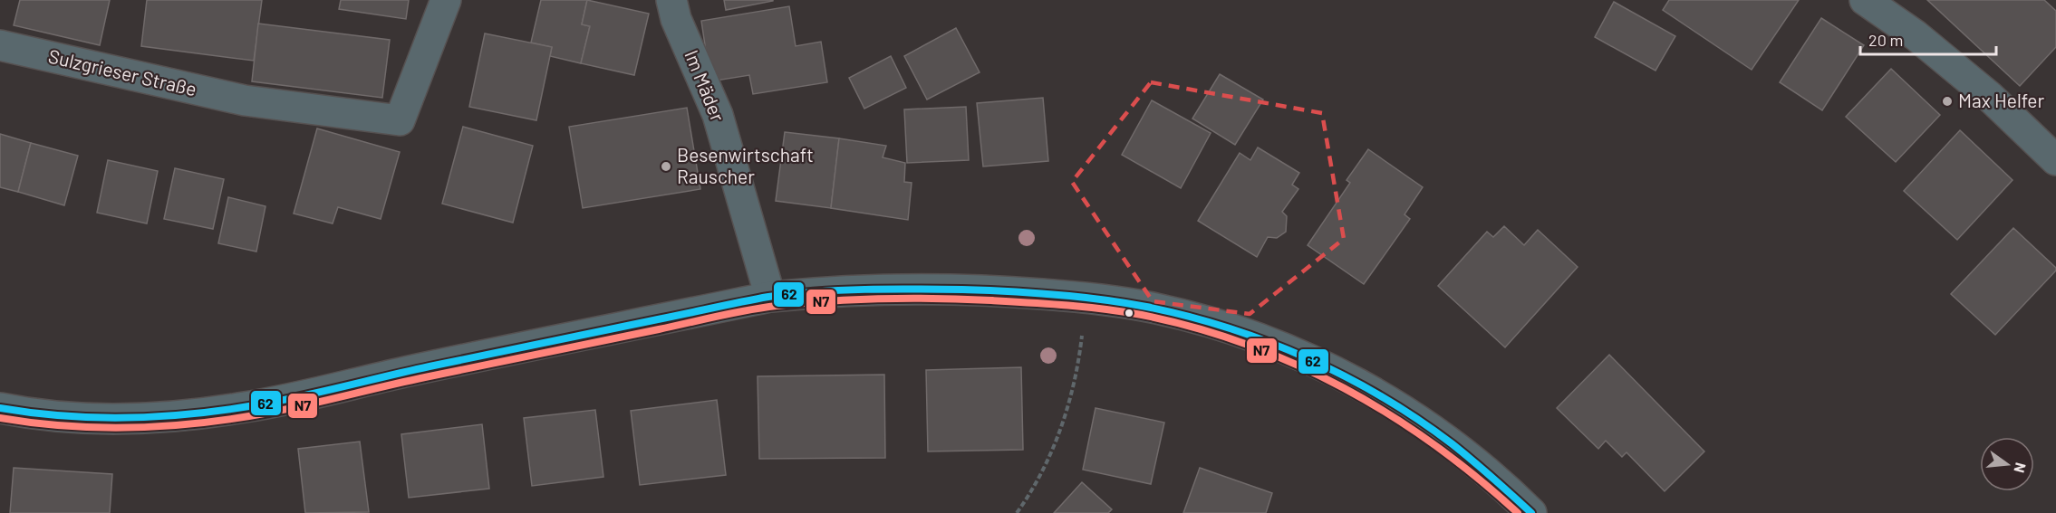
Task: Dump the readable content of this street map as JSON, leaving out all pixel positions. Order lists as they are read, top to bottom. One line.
{"streets":{"street":["Sulzgrieser Straße","Im Mäder"]},"places":["Max Helfer","Besenwirtschaft Rauscher"],"lines":["transit line 62","transit line N7"],"scale_bar":"20 m","north":"right"}
